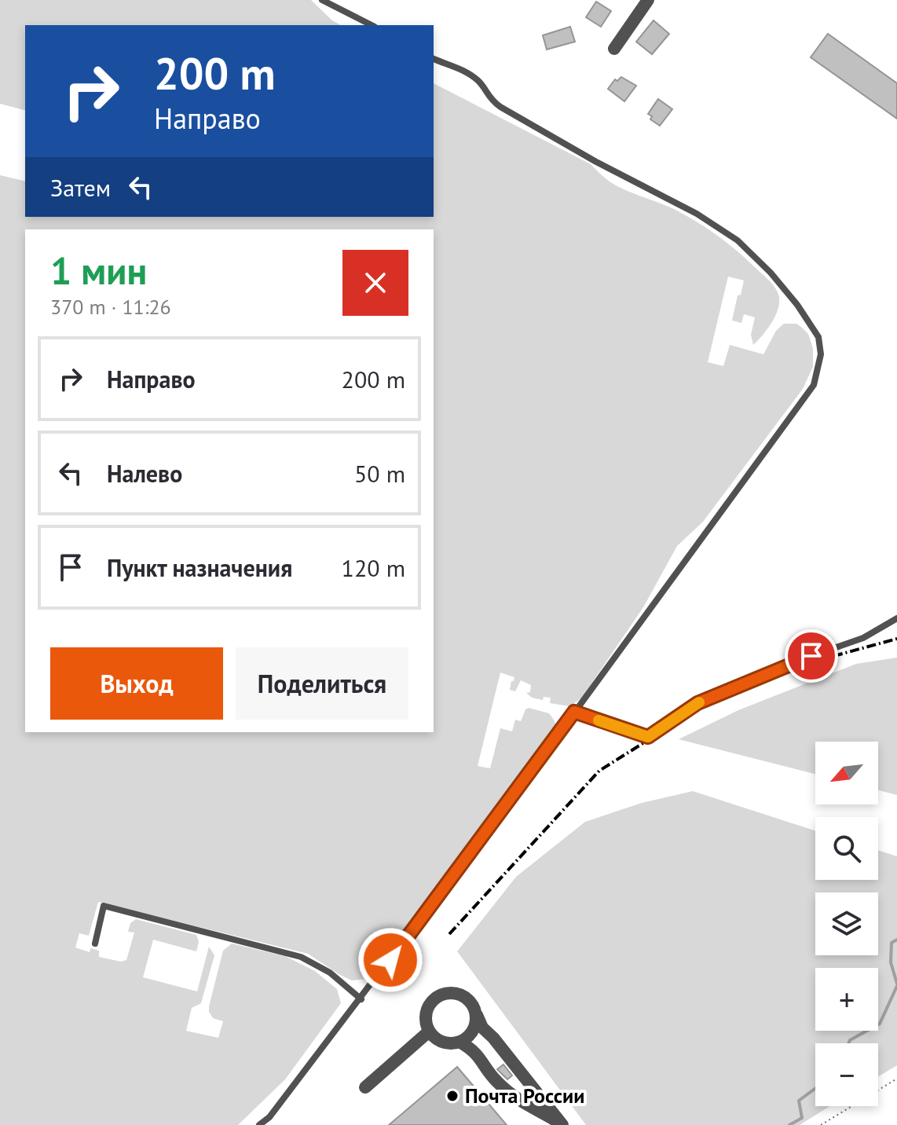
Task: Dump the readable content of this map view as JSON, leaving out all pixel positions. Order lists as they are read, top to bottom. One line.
{"places":["Почта России"],"north":"bottom left","page":{"turn":["200 m","Направо"],"then":"Затем","heading":["1 мин","370 m · 11:26"],"list":[{"name":"Направо","value":"200 m"},{"name":"Налево","value":"50 m"},{"name":"Пункт назначения","value":"120 m"}],"buttons":["Выход","Поделиться"],"map_buttons":["+","−"]}}
